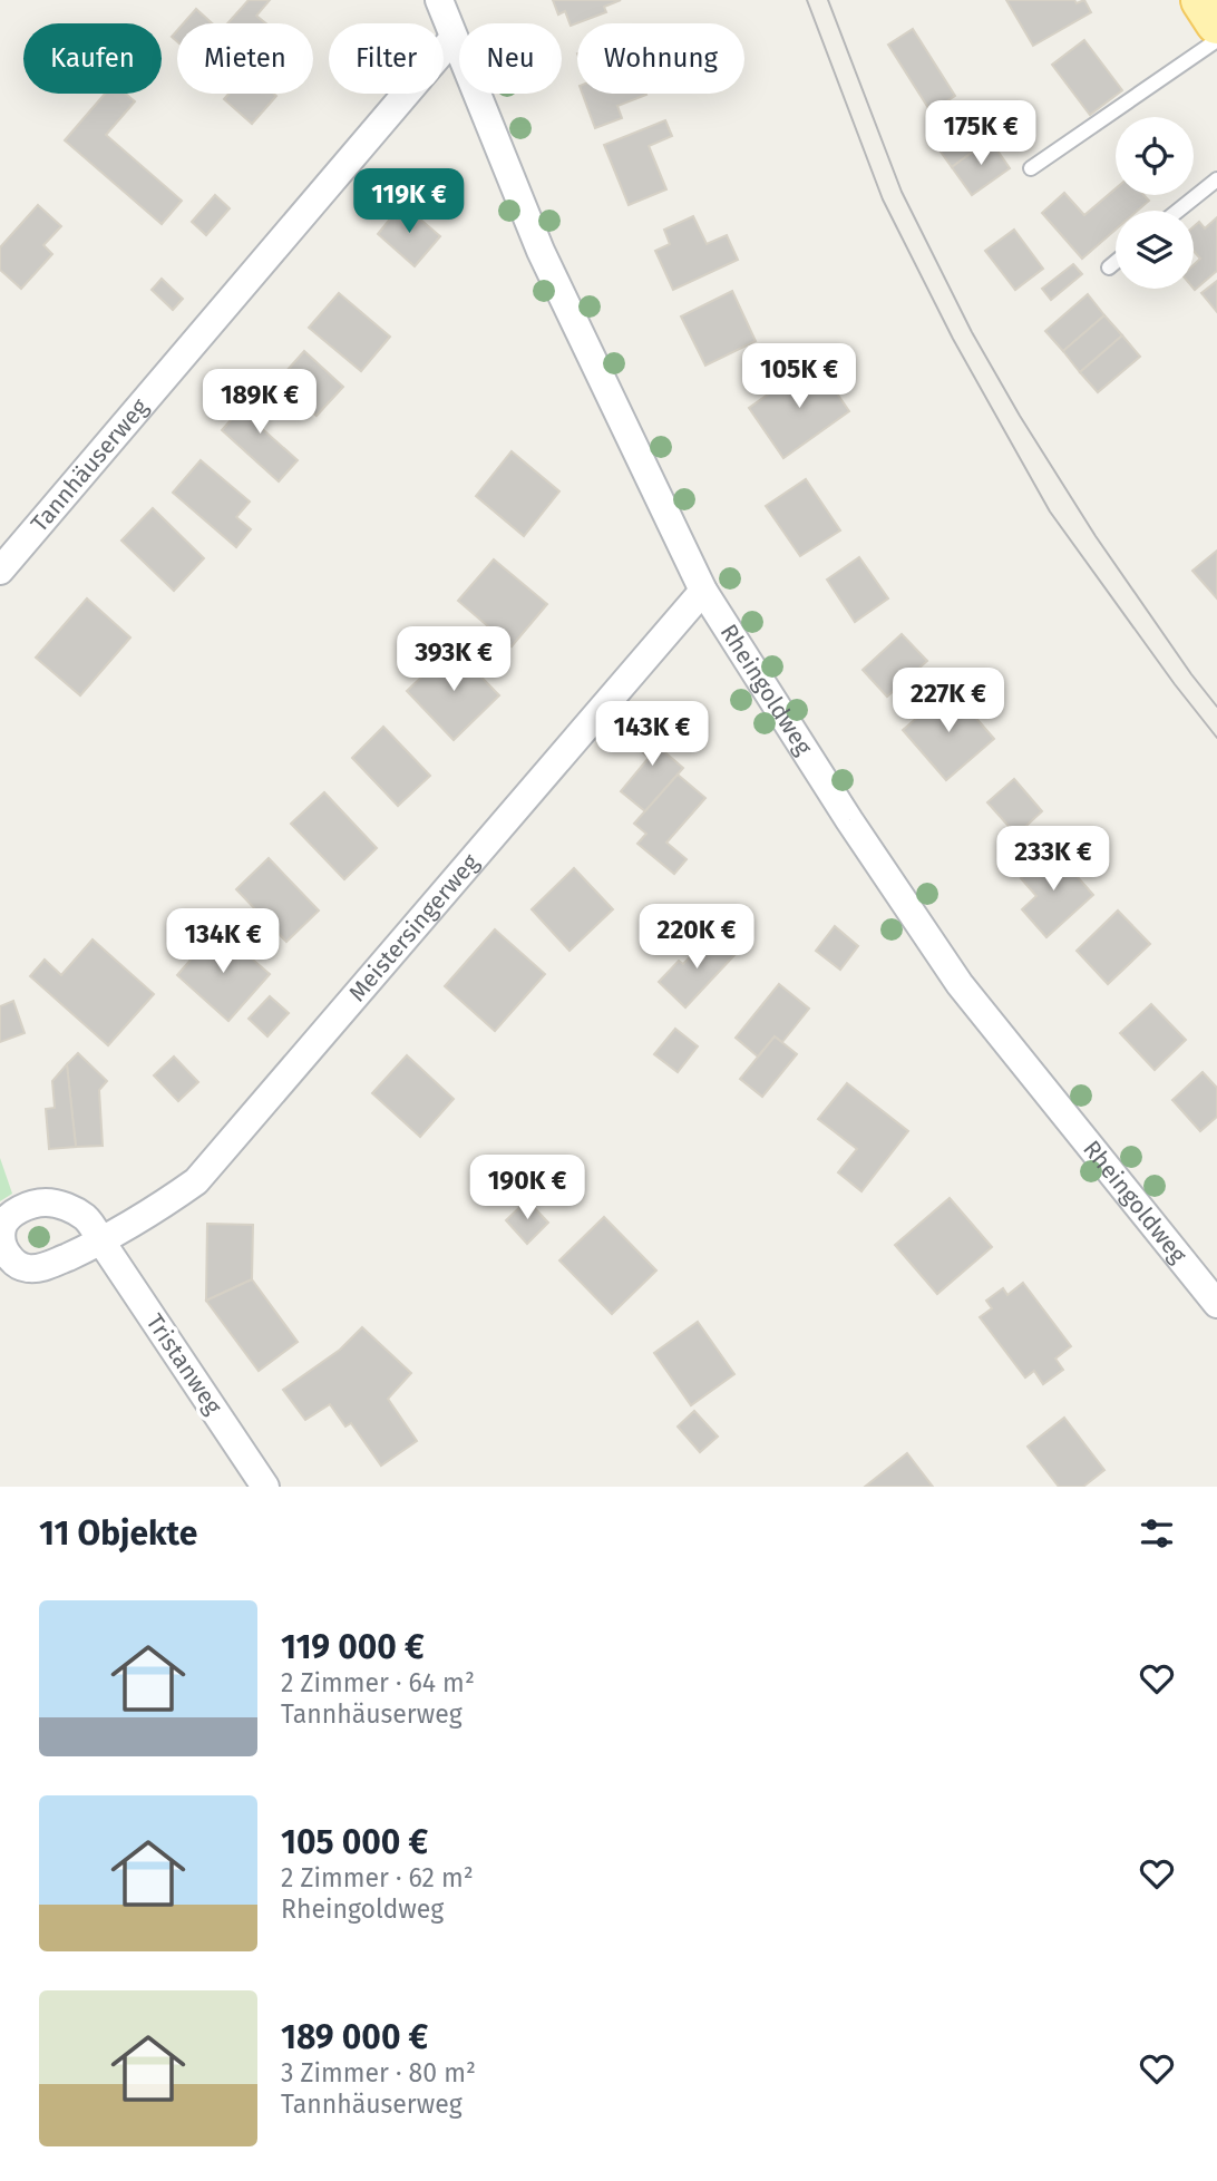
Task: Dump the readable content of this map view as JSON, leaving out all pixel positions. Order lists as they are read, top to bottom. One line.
{"streets":{"street":["Tannhäuserweg","Rheingoldweg","Meistersingerweg","Tristanweg"]},"crossings":[["Tannhäuserweg","Rheingoldweg"],["Rheingoldweg","Meistersingerweg"],["Meistersingerweg","Tristanweg"]],"page":{"chip":["Kaufen","Mieten","Filter","Neu","Wohnung"],"price":["175K €","119K €","105K €","189K €","393K €","227K €","143K €","233K €","220K €","134K €","190K €"],"heading":"11 Objekte","list":[{"name":"119 000 €","note":"2 Zimmer · 64 m² · Tannhäuserweg"},{"name":"105 000 €","note":"2 Zimmer · 62 m² · Rheingoldweg"},{"name":"189 000 €","note":"3 Zimmer · 80 m² · Tannhäuserweg"}]}}
